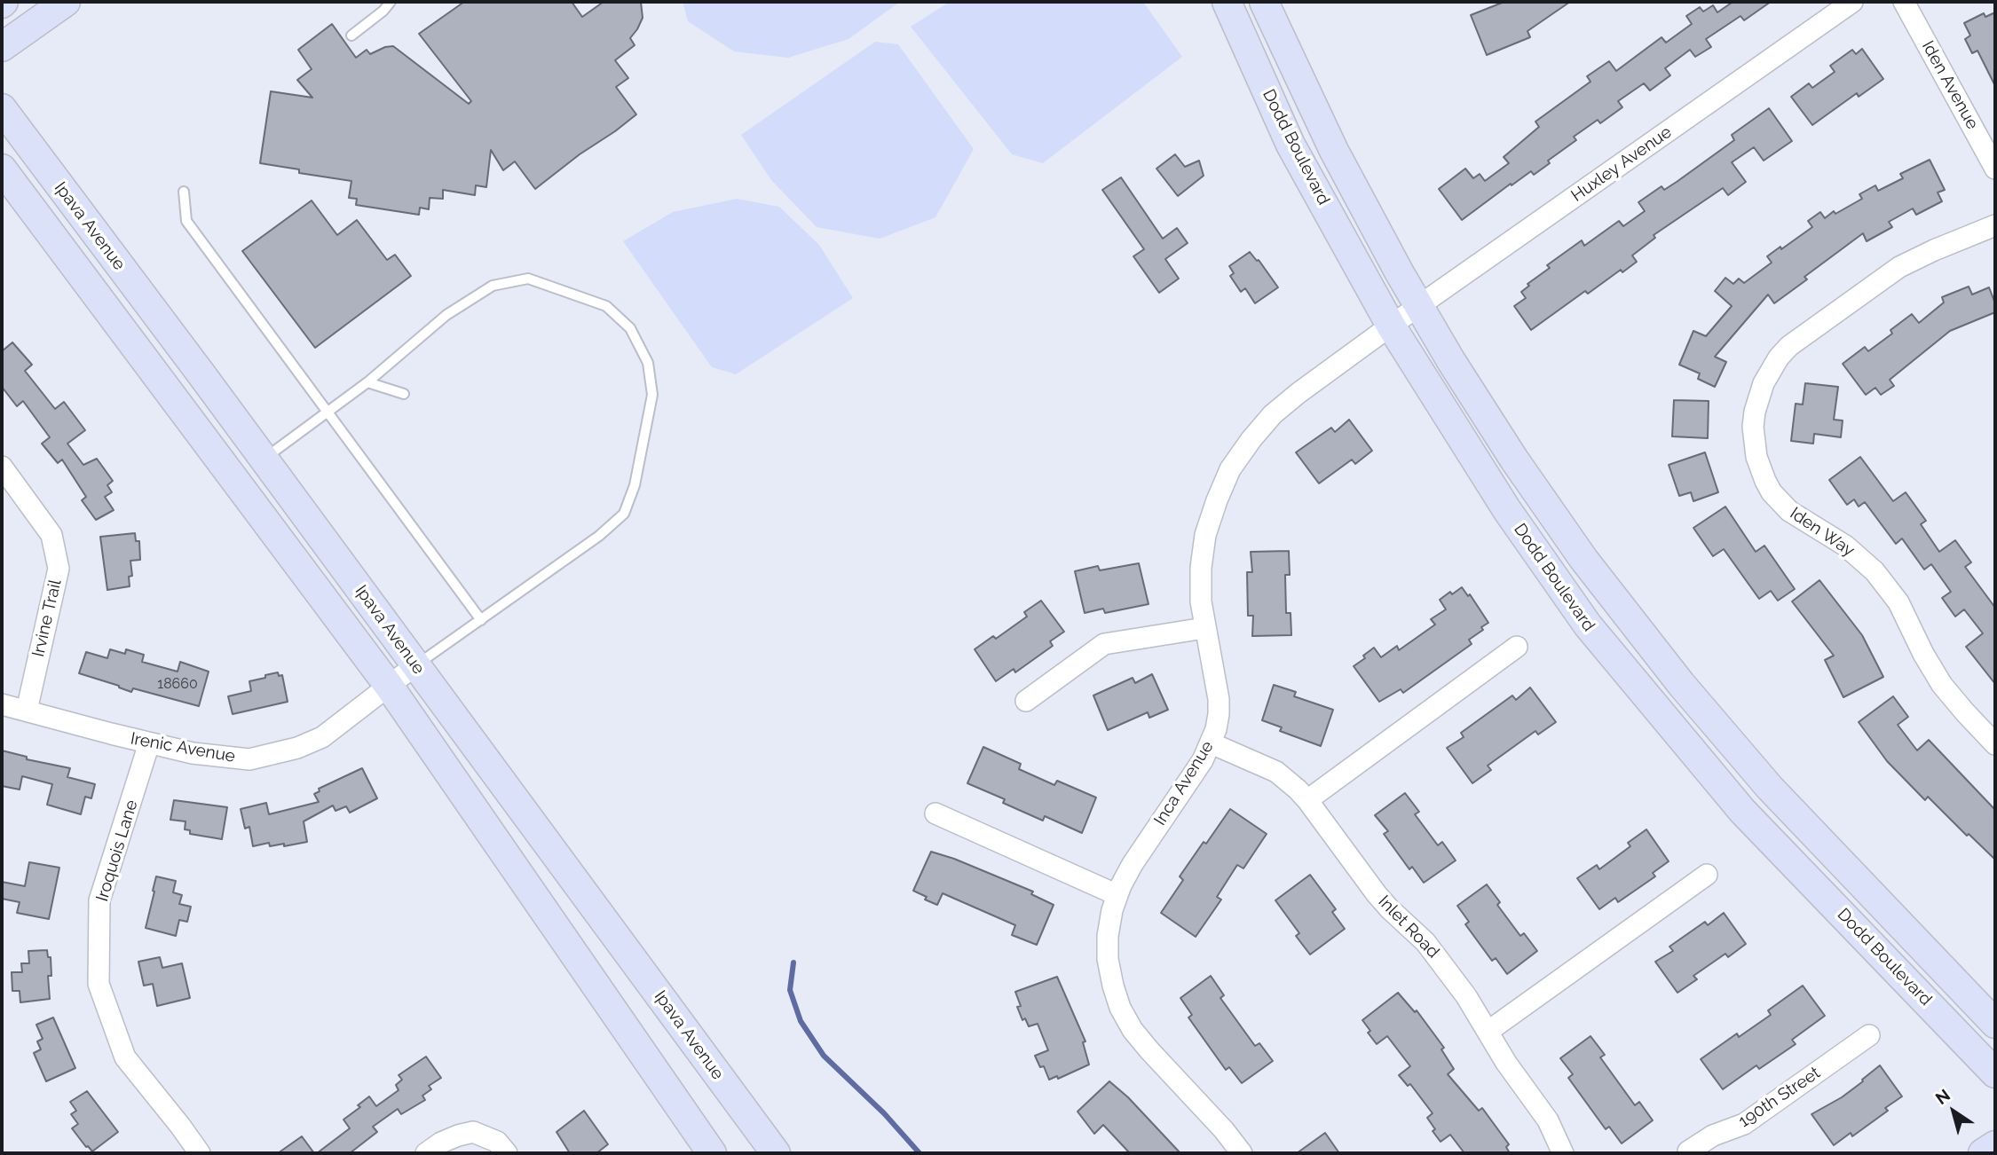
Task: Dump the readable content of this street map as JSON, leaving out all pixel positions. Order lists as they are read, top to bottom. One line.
{"streets":{"main road":["Dodd Boulevard","Ipava Avenue"],"street":["Iden Avenue","Huxley Avenue","Iden Way","Irvine Trail","Irenic Avenue","Inca Avenue","Iroquois Lane","Inlet Road","190th Street"]},"crossings":[["Dodd Boulevard","Huxley Avenue"],["Dodd Boulevard","Inca Avenue"],["Huxley Avenue","Inca Avenue"],["Ipava Avenue","Irenic Avenue"],["Irvine Trail","Irenic Avenue"],["Irenic Avenue","Iroquois Lane"],["Inca Avenue","Inlet Road"]],"house_numbers":["18660"],"north":"top left"}
